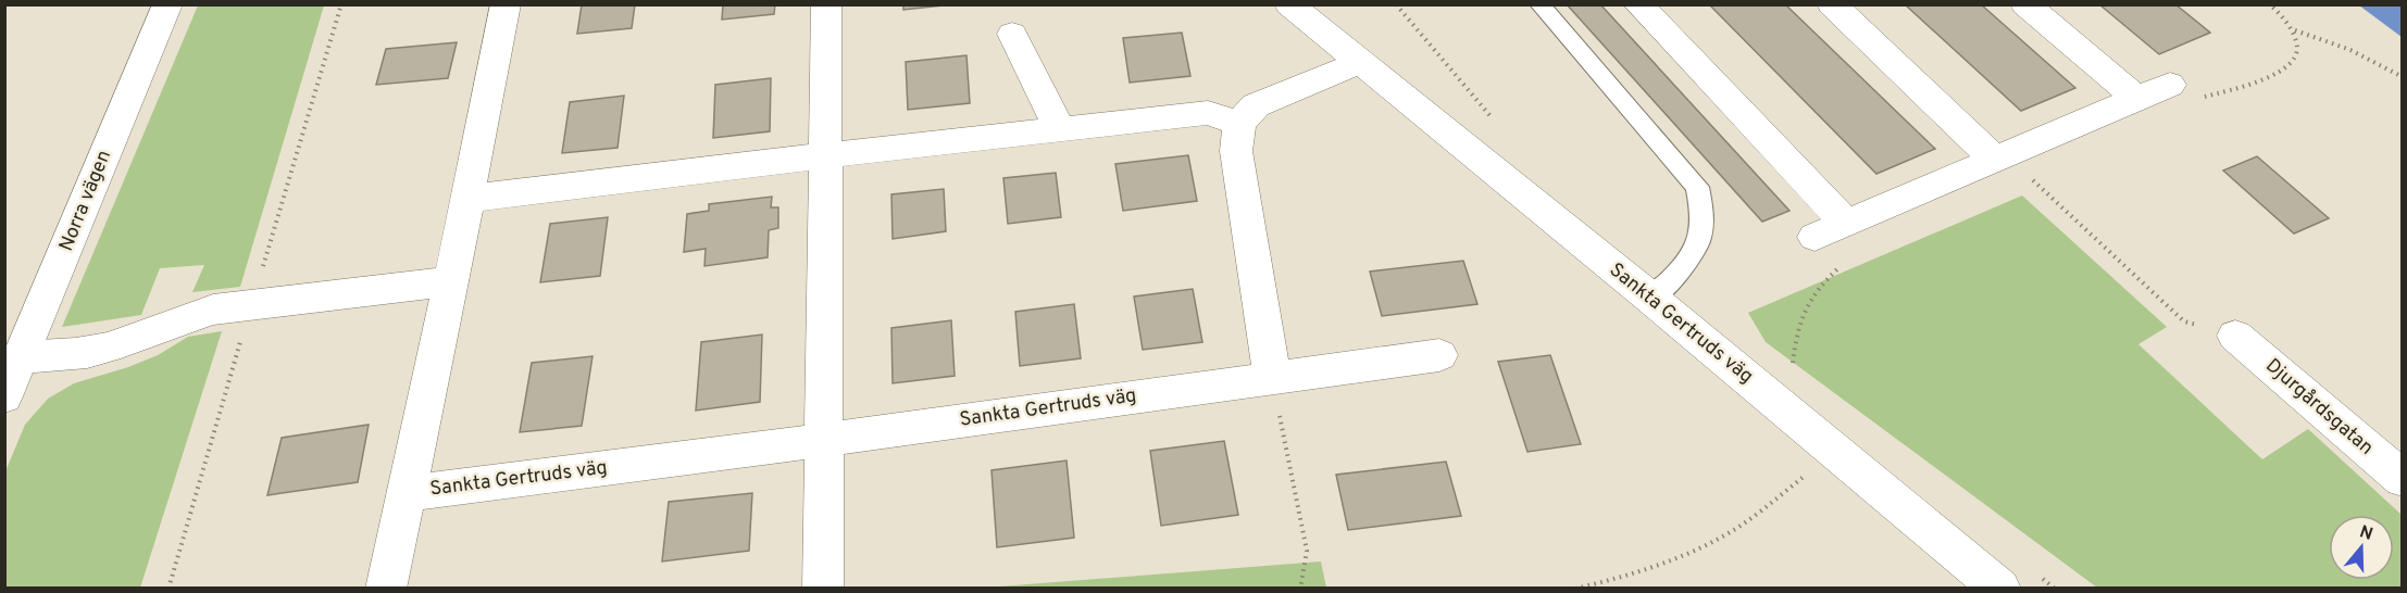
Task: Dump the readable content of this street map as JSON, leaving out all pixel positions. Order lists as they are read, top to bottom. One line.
{"streets":{"street":["Norra vägen","Sankta Gertruds väg","Djurgårdsgatan"]},"north":"top"}
